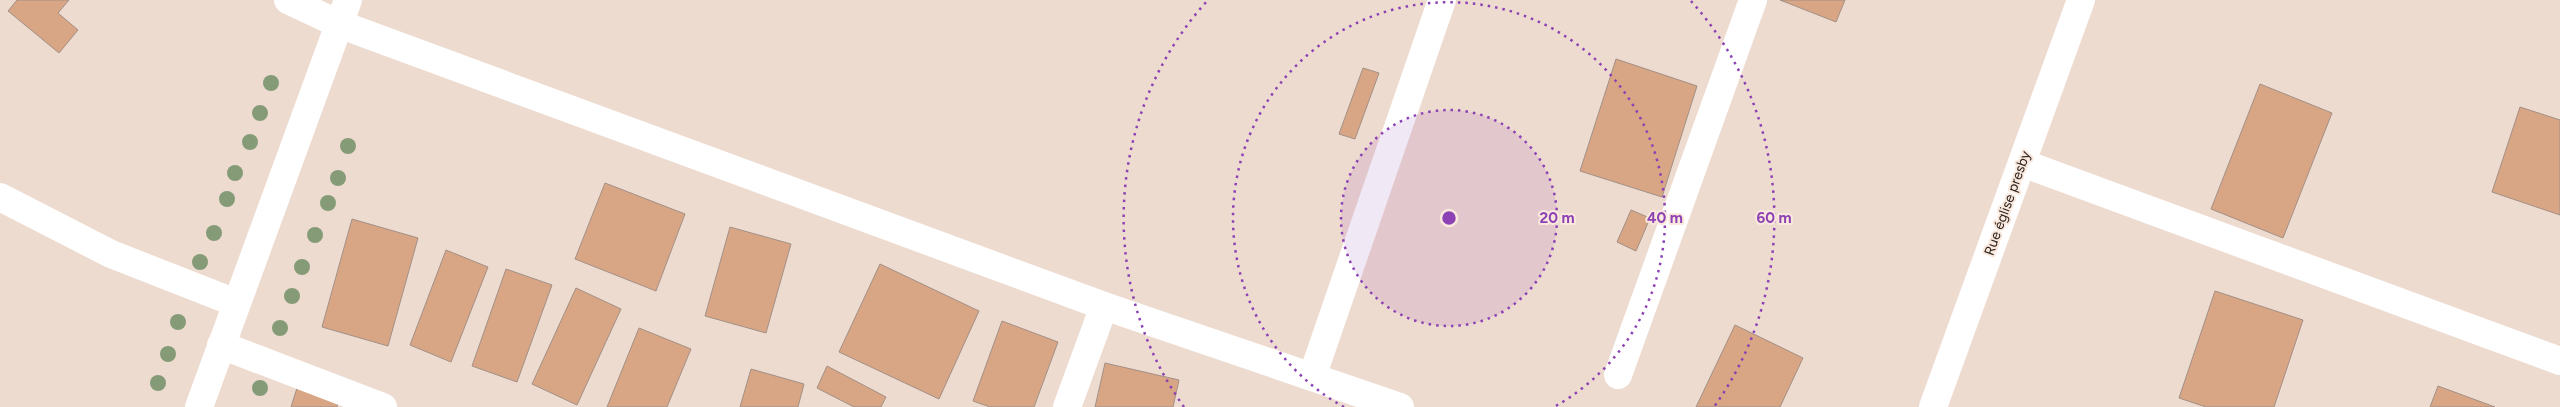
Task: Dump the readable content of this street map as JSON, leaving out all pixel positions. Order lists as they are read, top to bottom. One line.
{"streets":{"street":["Rue église presby"]},"rings":["20 m","40 m","60 m"]}
